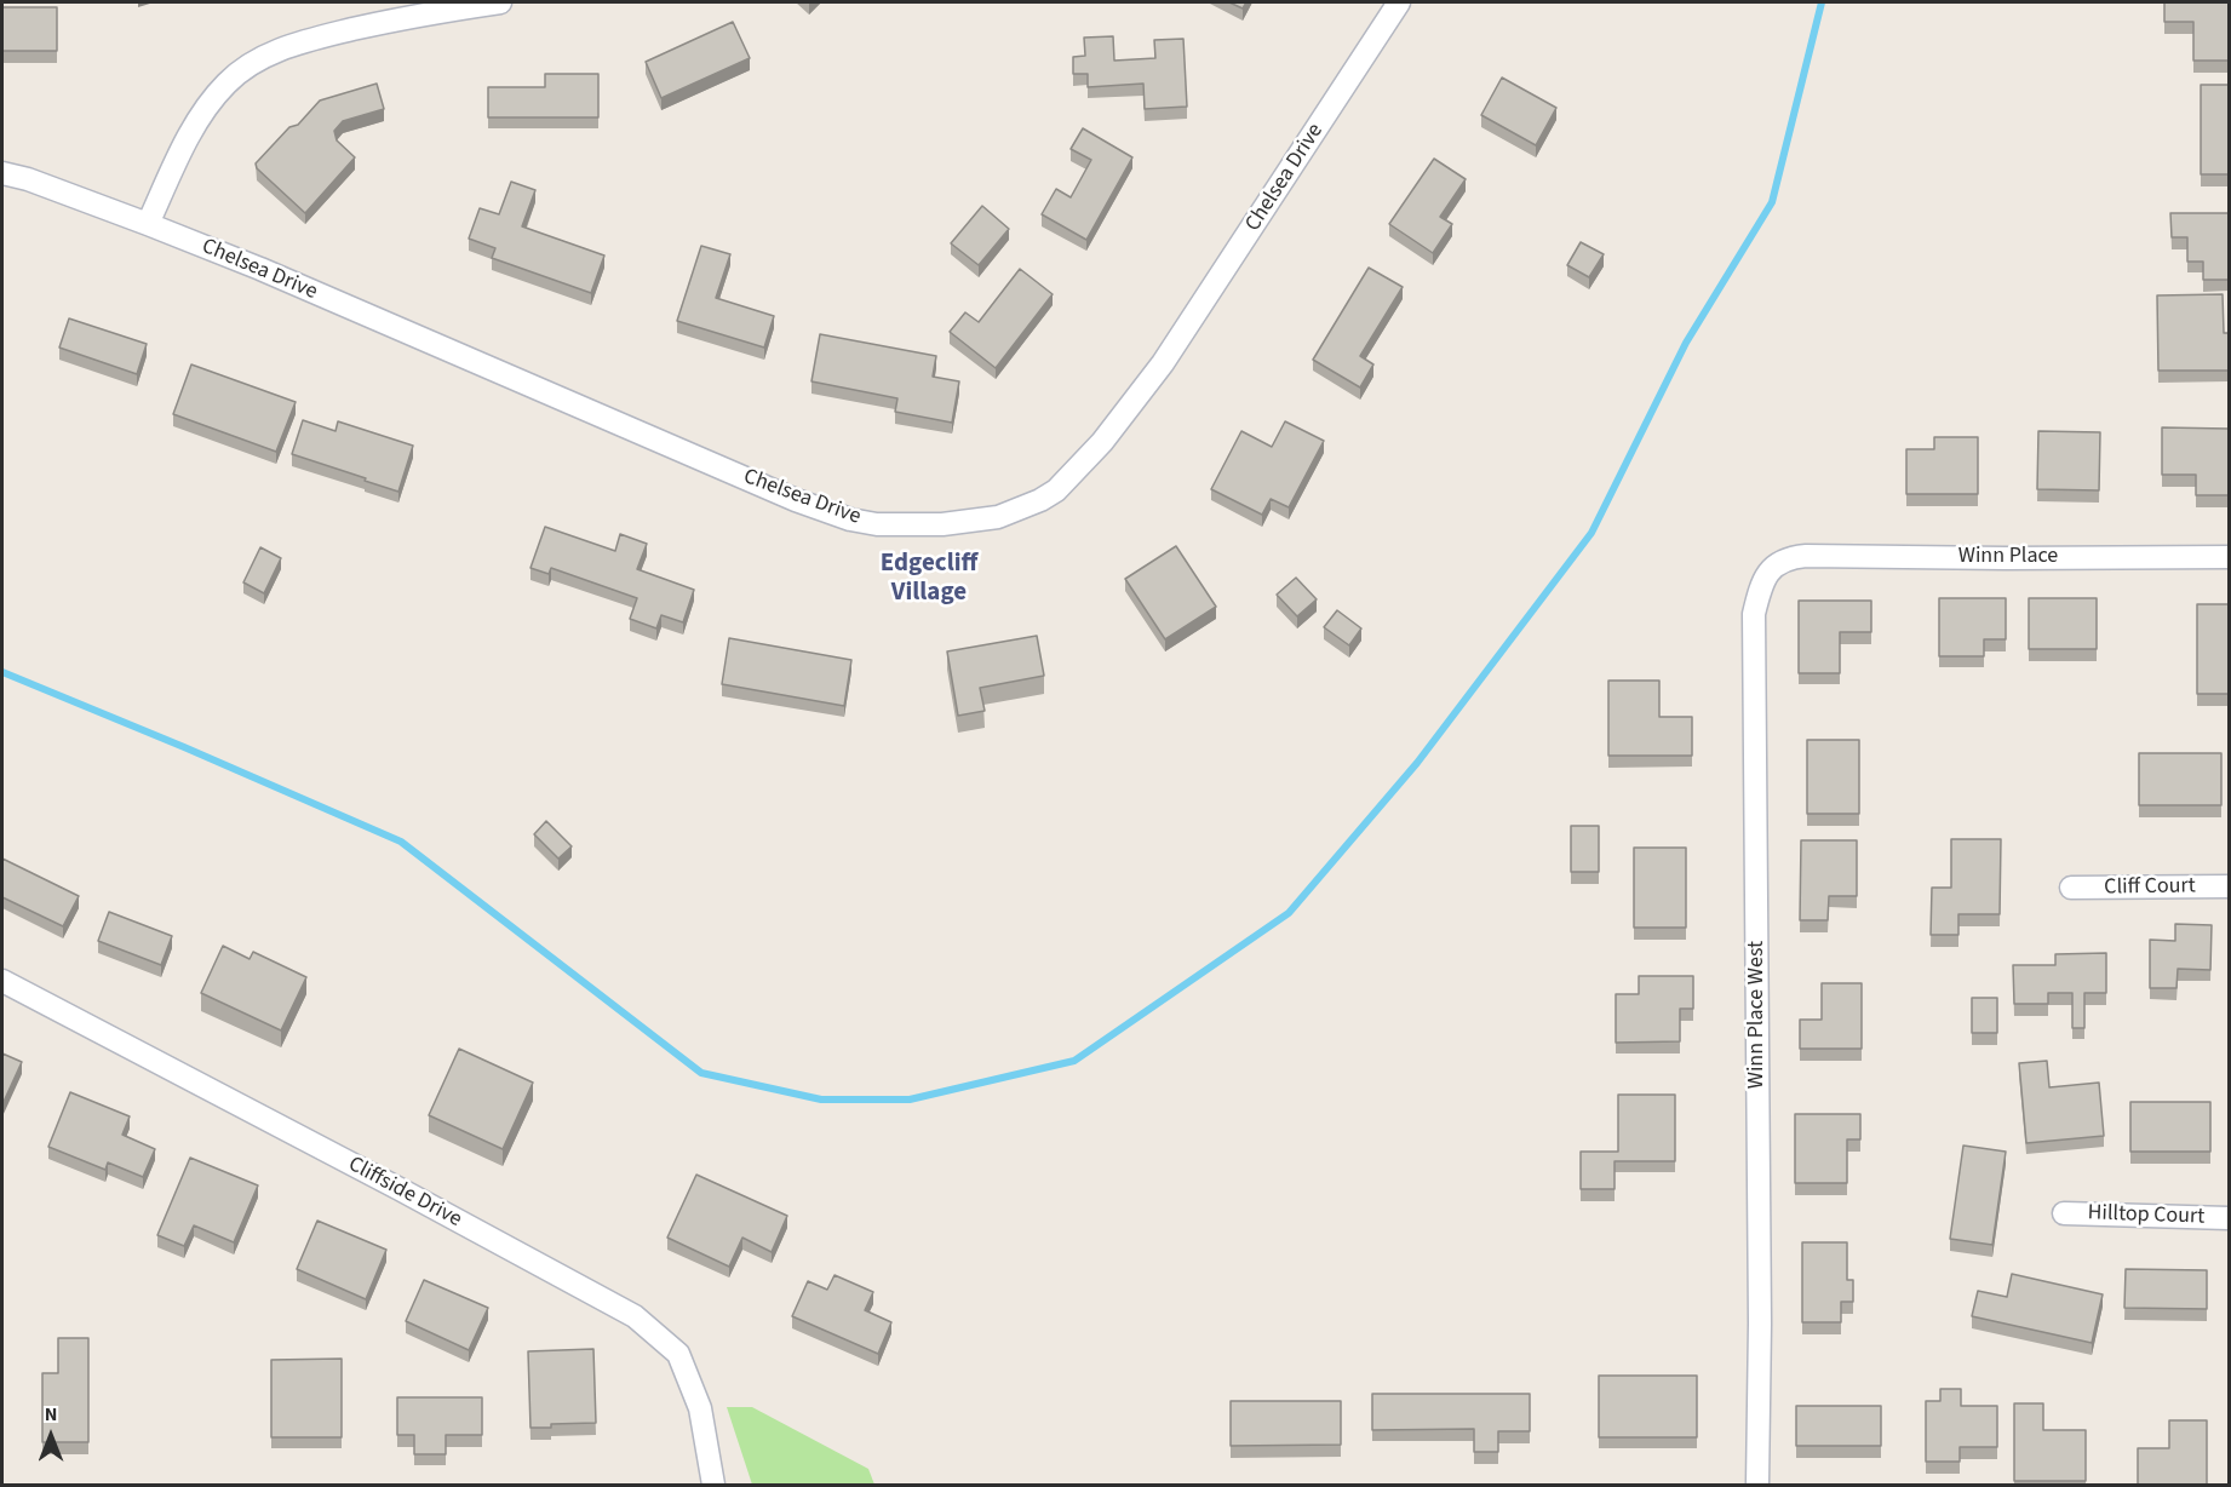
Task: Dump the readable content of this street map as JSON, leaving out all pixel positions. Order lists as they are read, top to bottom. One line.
{"streets":{"street":["Chelsea Drive","Winn Place","Cliff Court","Winn Place West","Cliffside Drive","Hilltop Court"]},"crossings":[["Winn Place","Winn Place West"]],"districts":["Edgecliff Village"],"north":"top"}
